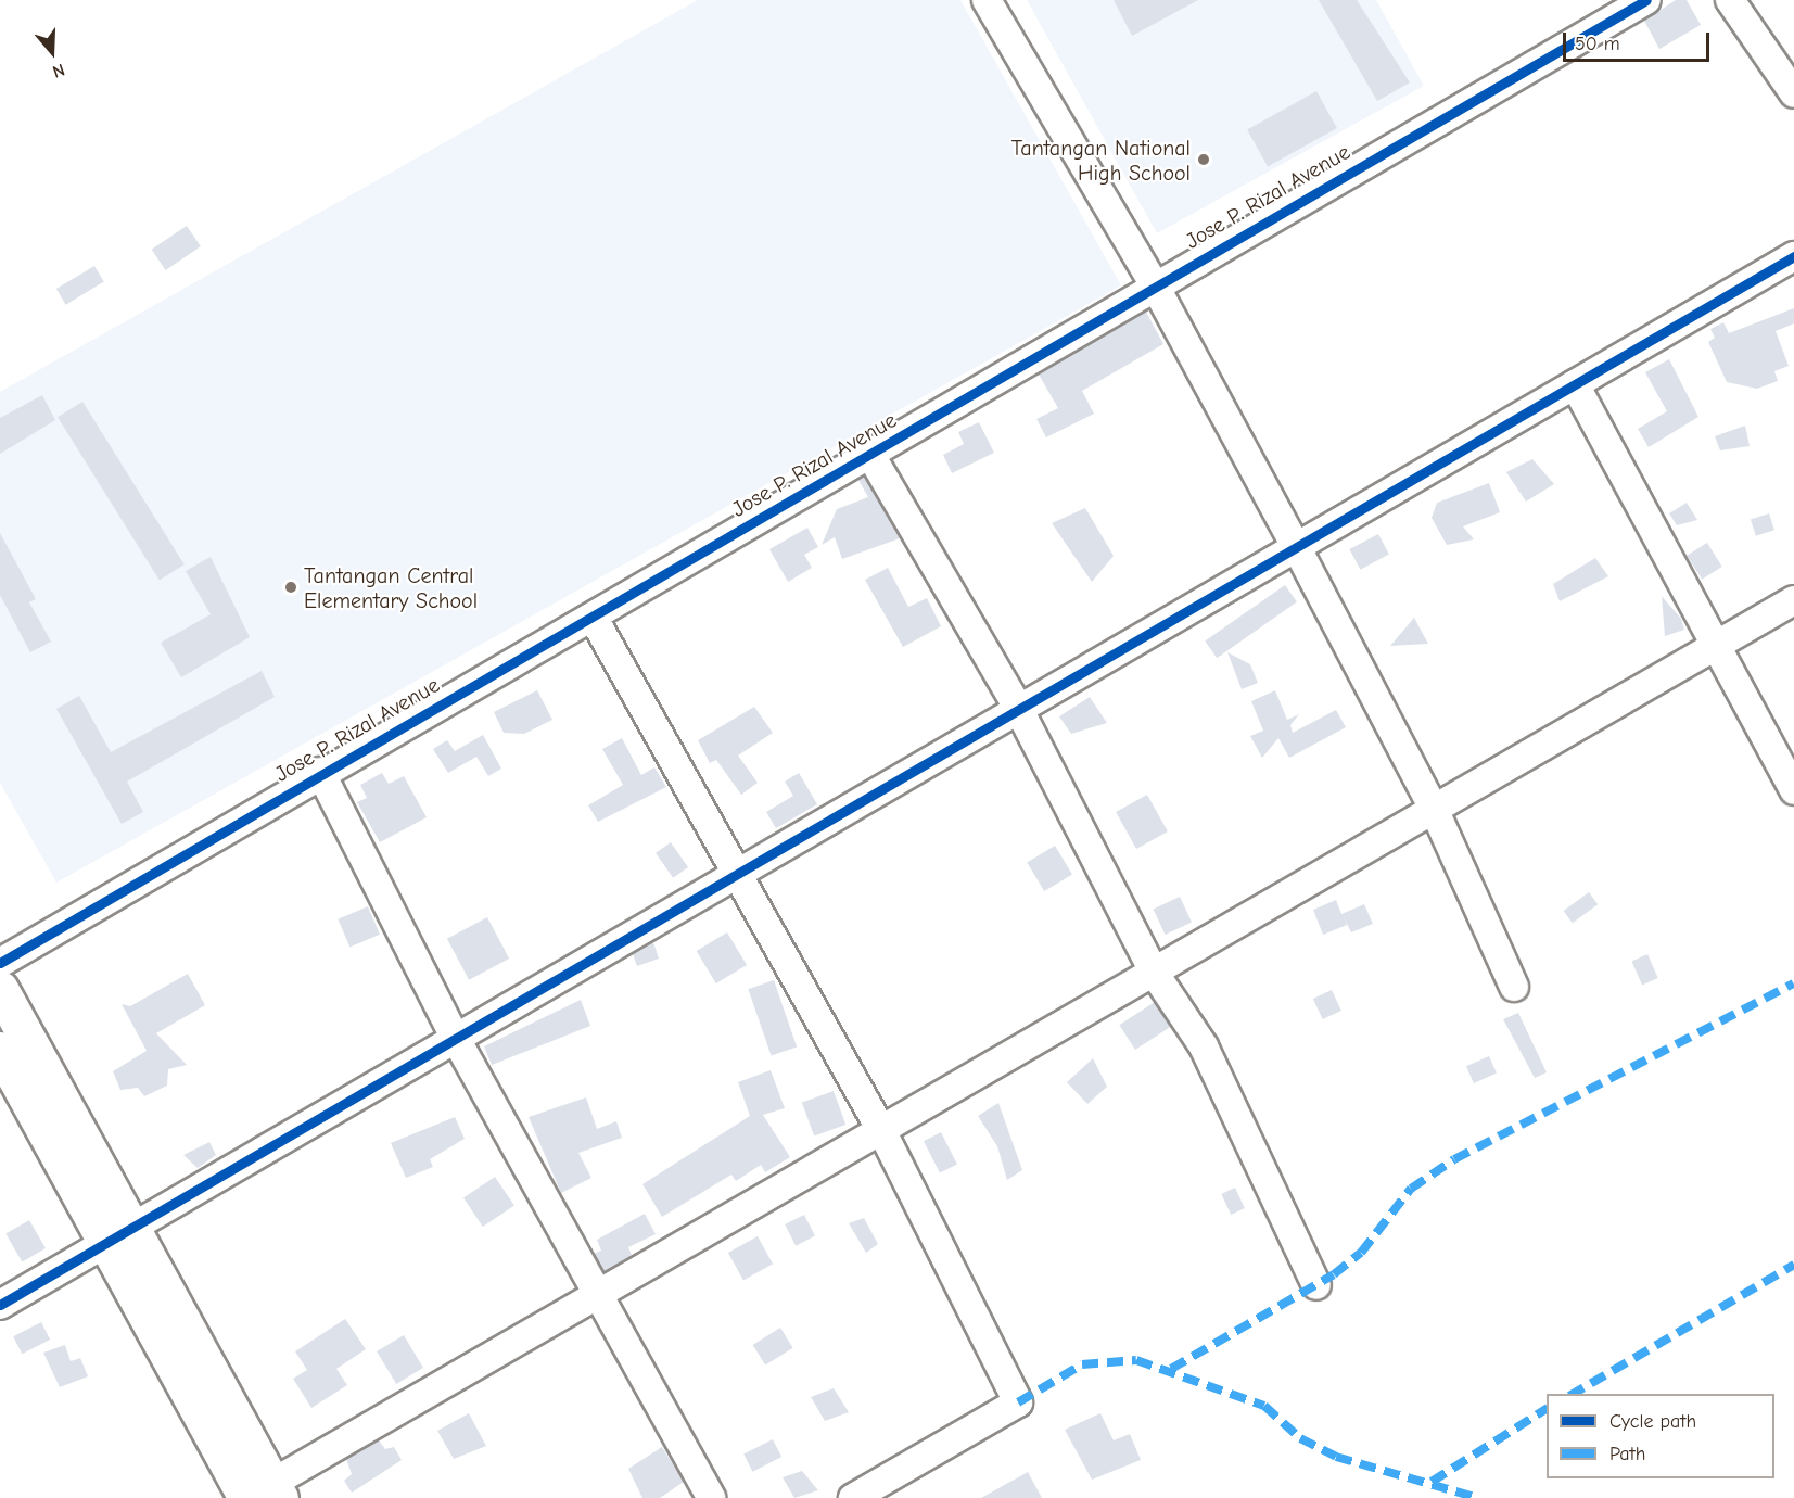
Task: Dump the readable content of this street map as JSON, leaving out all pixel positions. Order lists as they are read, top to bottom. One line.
{"streets":{"street":["Jose P. Rizal Avenue"]},"places":["Tantangan National High School","Tantangan Central Elementary School"],"legend":["Cycle path","Path"],"scale_bar":"50 m","north":"bottom"}
